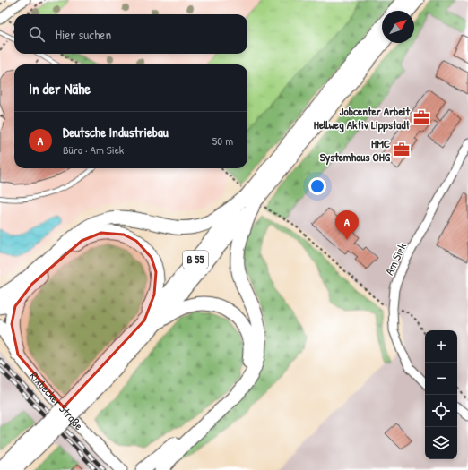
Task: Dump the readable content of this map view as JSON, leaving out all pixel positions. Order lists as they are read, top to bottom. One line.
{"streets":{"highway":["B 55"],"main road":["Rixbecker Straße"],"street":["Am Siek"]},"places":{"office":["Jobcenter Arbeit Hellweg Aktiv Lippstadt","HMC Systemhaus OHG"]},"north":"top right","page":{"search":"Hier suchen","heading":"In der Nähe","list":[{"mark":"A","name":"Deutsche Industriebau","note":"Büro · Am Siek","value":"50 m"}],"pins":"A","map_buttons":["+","−"]}}
